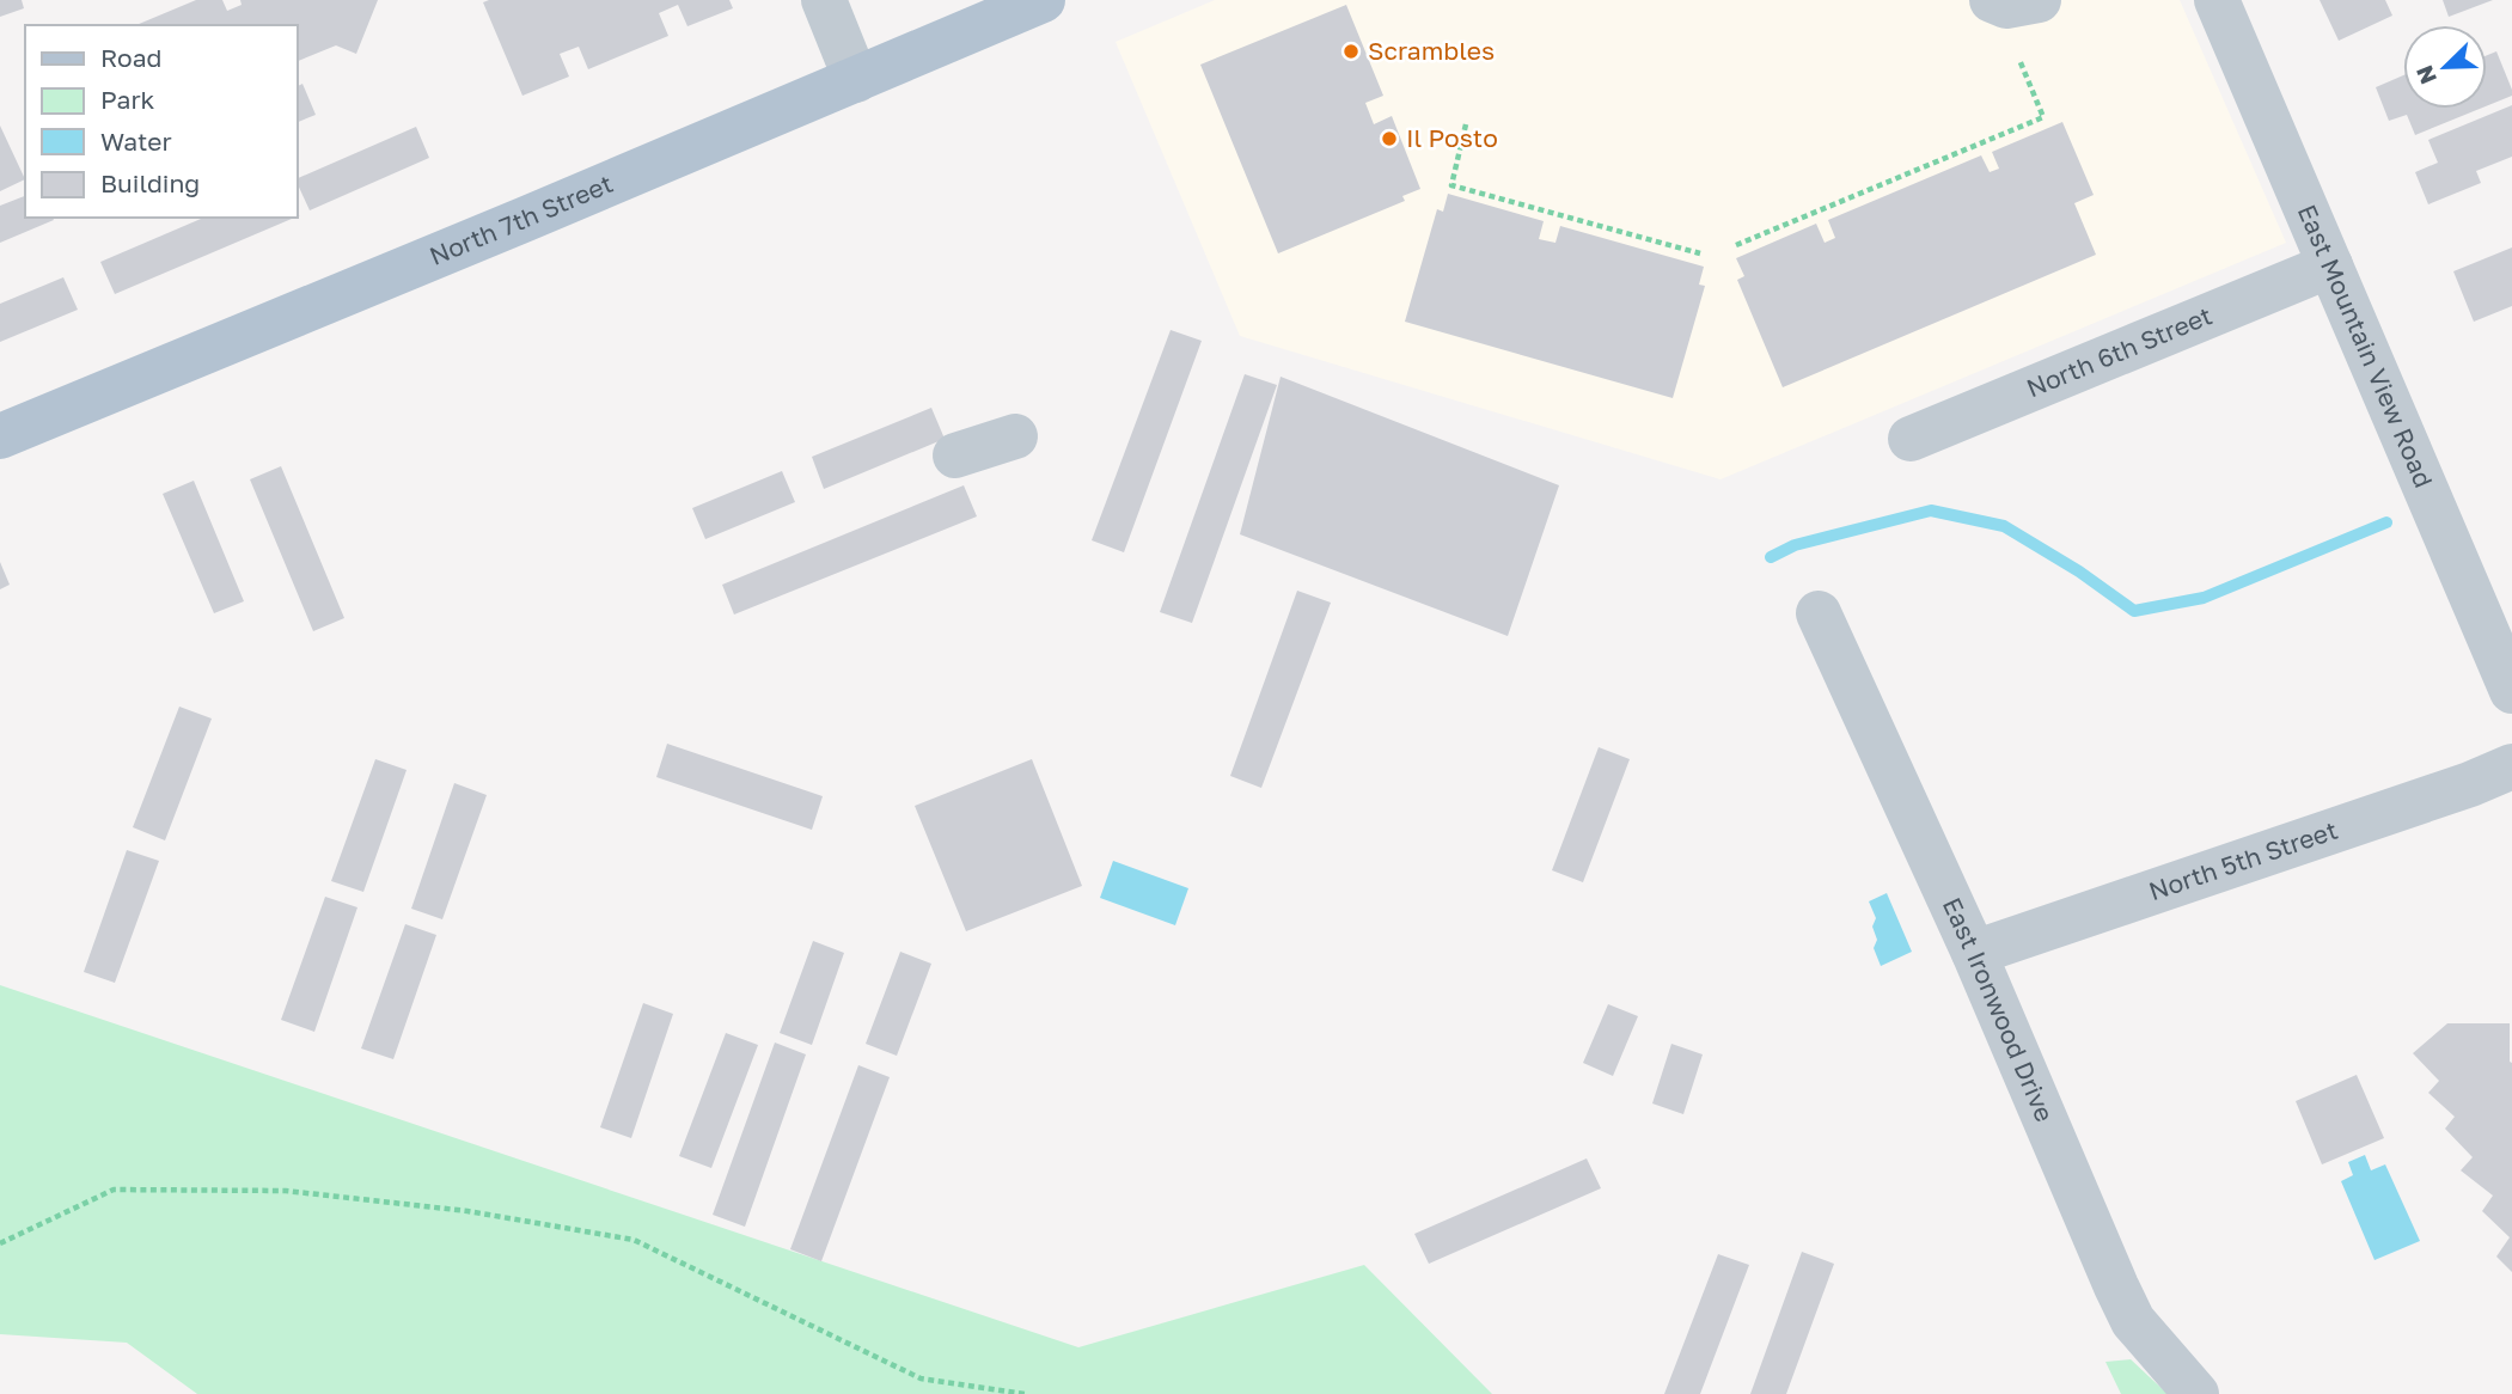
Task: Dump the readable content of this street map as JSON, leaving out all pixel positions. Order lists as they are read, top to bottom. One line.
{"streets":{"main road":["North 7th Street"],"street":["East Mountain View Road","North 6th Street","North 5th Street","East Ironwood Drive"]},"crossings":[["East Mountain View Road","North 6th Street"],["North 5th Street","East Ironwood Drive"]],"places":["Scrambles","Il Posto"],"legend":["Road","Park","Water","Building"],"north":"bottom left"}
